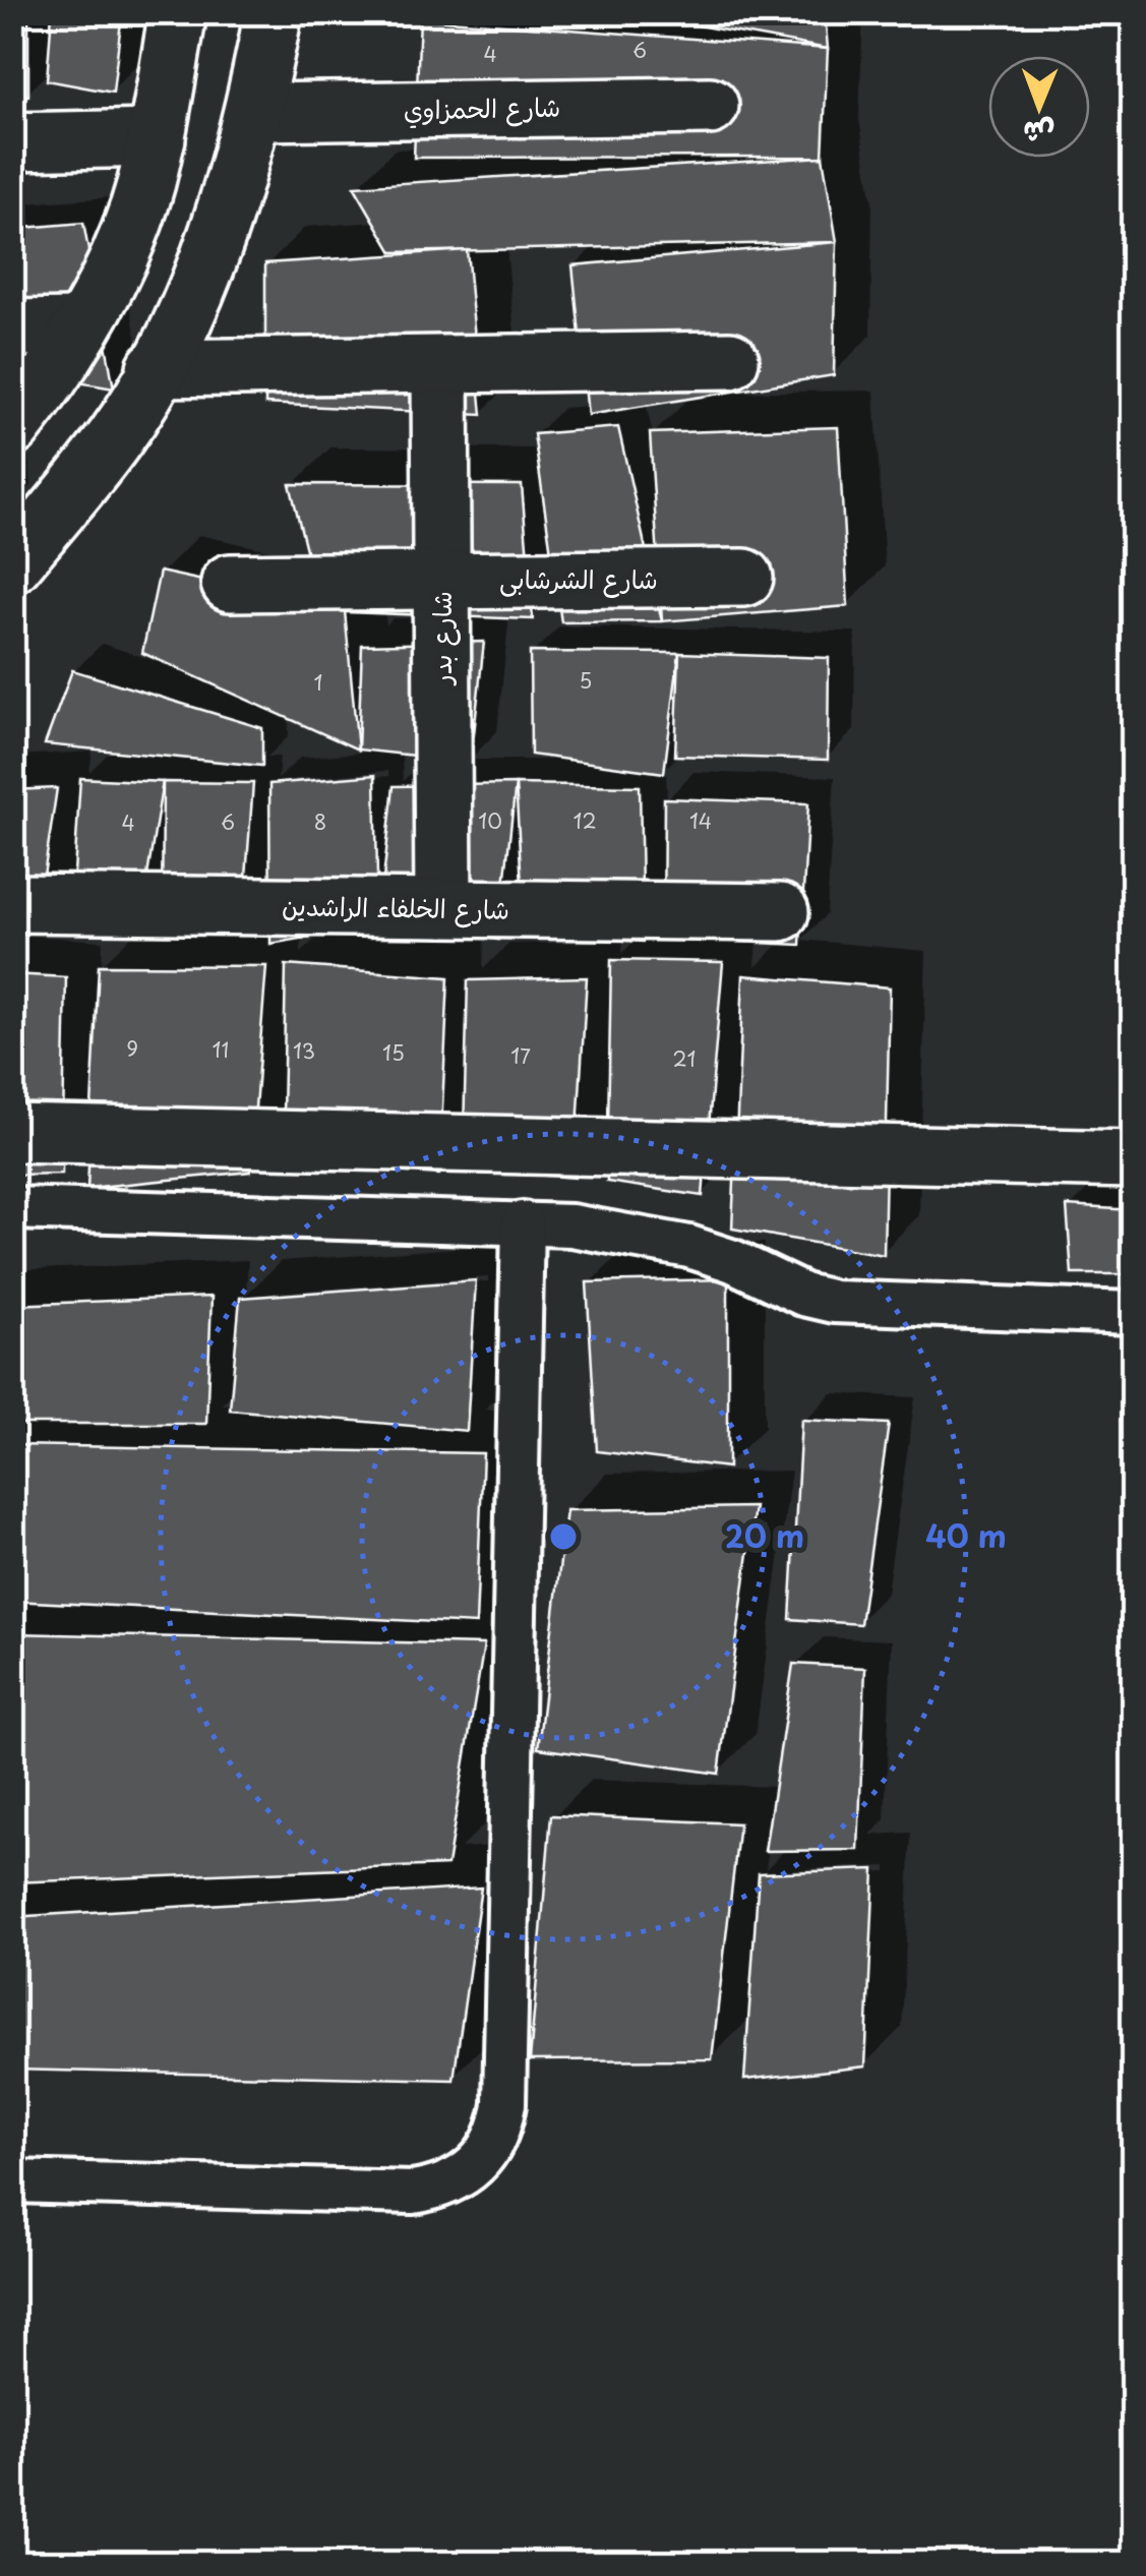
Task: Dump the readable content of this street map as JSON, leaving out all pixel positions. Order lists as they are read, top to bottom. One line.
{"streets":{"street":["شارع الحمزاوي","شارع الشرشابى","شارع بدر","شارع الخلفاء الراشدين"]},"crossings":[["شارع الشرشابى","شارع بدر"],["شارع بدر","شارع الخلفاء الراشدين"]],"house_numbers":["6","4","5","1","10","12","14","6","8","4","9","11","13","15","17","21"],"north":"bottom","rings":["20 m","40 m"]}
